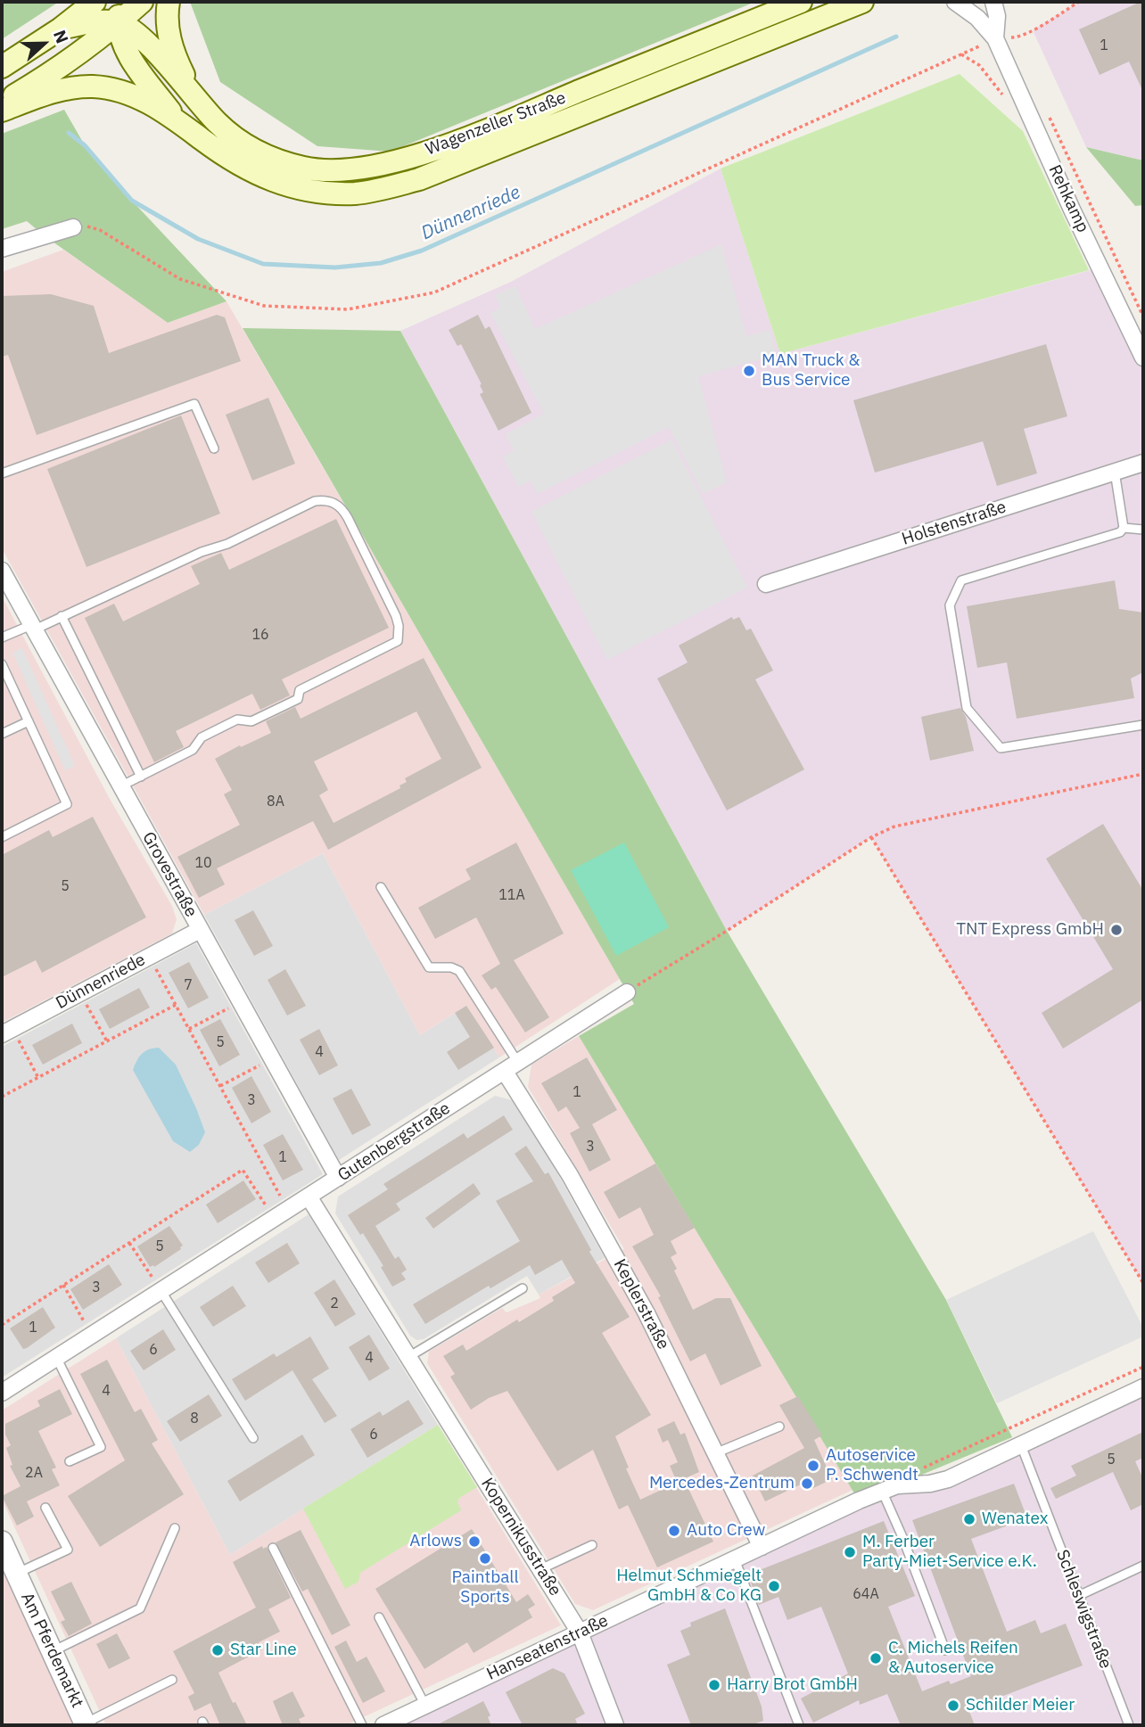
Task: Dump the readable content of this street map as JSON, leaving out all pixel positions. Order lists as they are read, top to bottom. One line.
{"streets":{"main road":["Wagenzeller Straße"],"street":["Rehkamp","Holstenstraße","Grovestraße","Dünnenriede","Gutenbergstraße","Keplerstraße","Kopernikusstraße","Hanseatenstraße","Am Pferdemarkt"],"lane":["Schleswigstraße"]},"crossings":[["Grovestraße","Dünnenriede"],["Grovestraße","Gutenbergstraße"],["Gutenbergstraße","Keplerstraße"],["Gutenbergstraße","Kopernikusstraße"],["Keplerstraße","Hanseatenstraße"],["Kopernikusstraße","Hanseatenstraße"],["Schleswigstraße","Hanseatenstraße"]],"water":["Dünnenriede"],"places":["MAN Truck & Bus Service","TNT Express GmbH","Autoservice P. Schwendt","Mercedes-Zentrum","Wenatex","Auto Crew","Arlows","M. Ferber Party-Miet-Service e.K.","Paintball Sports","Helmut Schmiegelt GmbH & Co KG","Star Line","C. Michels Reifen & Autoservice","Harry Brot GmbH","Schilder Meier"],"house_numbers":["1","16","8A","10","5","11A","7","5","4","1","3","3","1","5","3","2","1","6","4","4","8","6","5","2A","64A"],"north":"right"}
